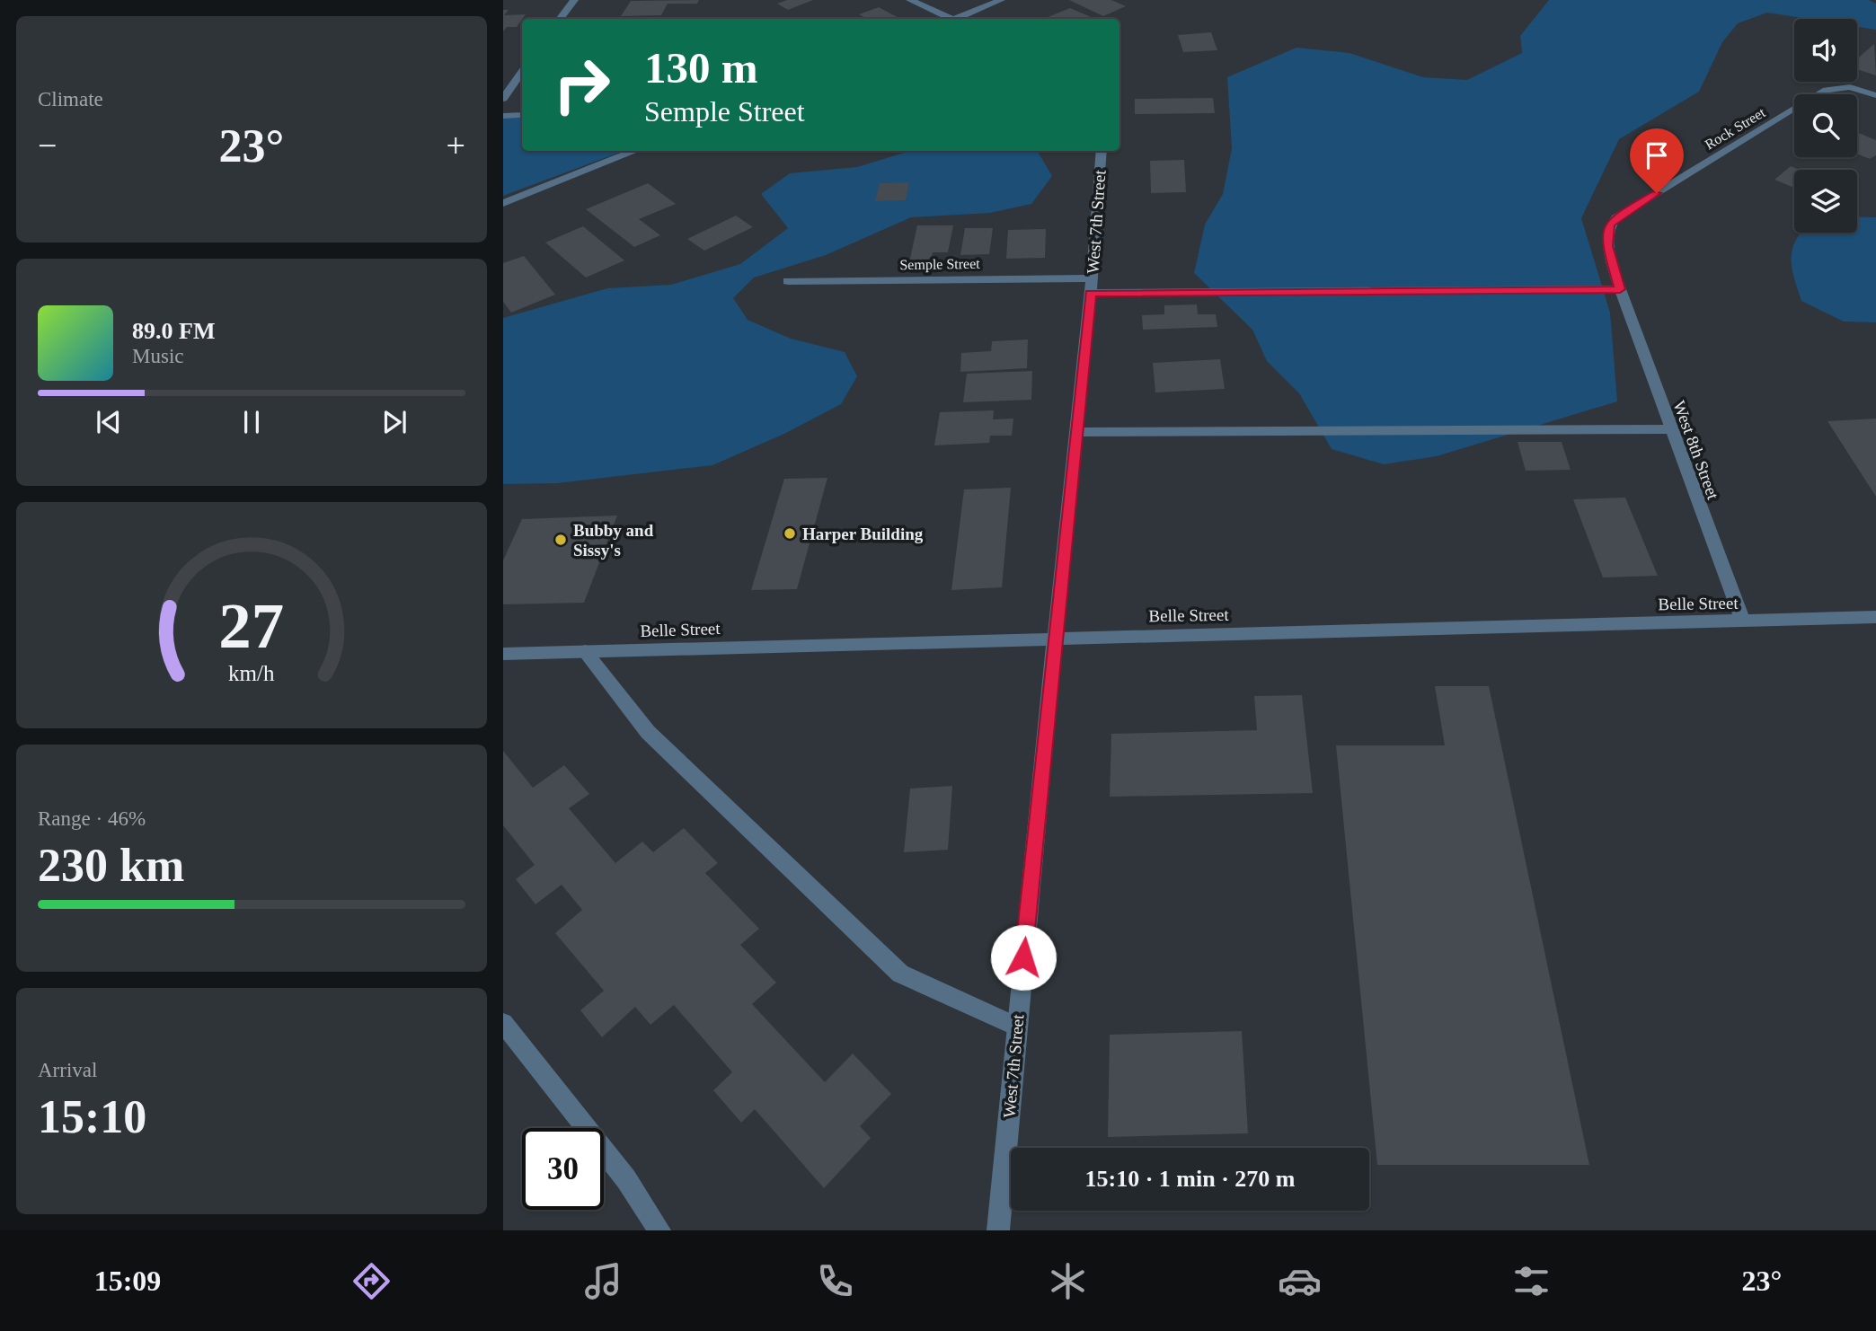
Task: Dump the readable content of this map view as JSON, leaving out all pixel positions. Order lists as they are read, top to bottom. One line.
{"streets":{"street":["Rock Street","West 7th Street","Semple Street","West 8th Street","Belle Street"]},"crossings":[["Rock Street","Semple Street"],["Rock Street","West 8th Street"],["West 7th Street","Semple Street"],["West 7th Street","Belle Street"],["Semple Street","West 8th Street"],["West 8th Street","Belle Street"]],"places":["Harper Building","Bubby and Sissy's"],"page":{"tile":["Climate",["Range · 46%","230 km"],["Arrival","15:10"]],"turn":["130 m","Semple Street"],"heat":["−","23°","+"],"song":["89.0 FM","Music"],"limit":"30","trip":"15:10 · 1 min · 270 m","tabs":["15:09","23°"],"gauge":["27","km/h"]}}
